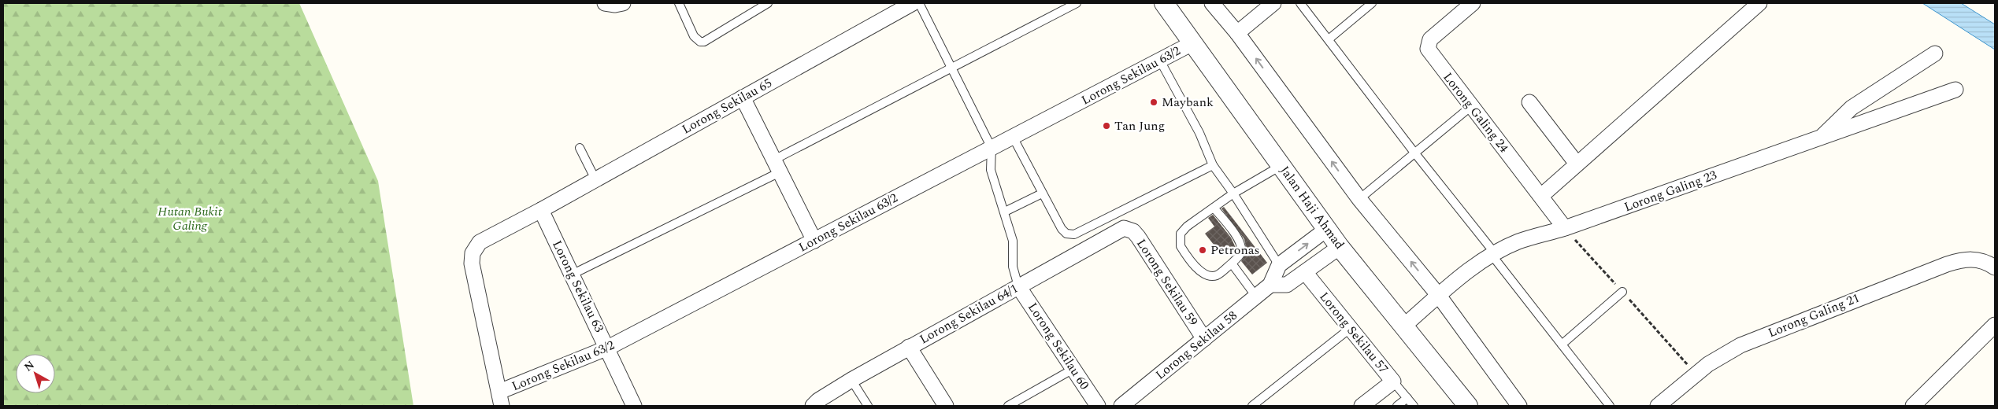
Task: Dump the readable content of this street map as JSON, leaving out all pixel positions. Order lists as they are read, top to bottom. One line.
{"streets":{"street":["Lorong Sekilau 63/2","Lorong Sekilau 65","Lorong Galing 24","Lorong Galing 23","Jalan Haji Ahmad","Lorong Sekilau 59","Lorong Sekilau 63","Lorong Sekilau 64/1","Lorong Galing 21","Lorong Sekilau 57","Lorong Sekilau 58","Lorong Sekilau 60"]},"crossings":[["Lorong Sekilau 63/2","Lorong Sekilau 65"],["Lorong Sekilau 63/2","Jalan Haji Ahmad"],["Lorong Sekilau 63/2","Lorong Sekilau 63"],["Lorong Sekilau 65","Lorong Sekilau 63"],["Lorong Galing 24","Lorong Galing 23"],["Lorong Galing 23","Jalan Haji Ahmad"],["Jalan Haji Ahmad","Lorong Sekilau 58"],["Lorong Sekilau 59","Lorong Sekilau 64/1"],["Lorong Sekilau 59","Lorong Sekilau 58"],["Lorong Sekilau 64/1","Lorong Sekilau 60"]],"parks":["Hutan Bukit Galing"],"places":["Maybank","Tan Jung","Petronas"],"north":"top left"}
